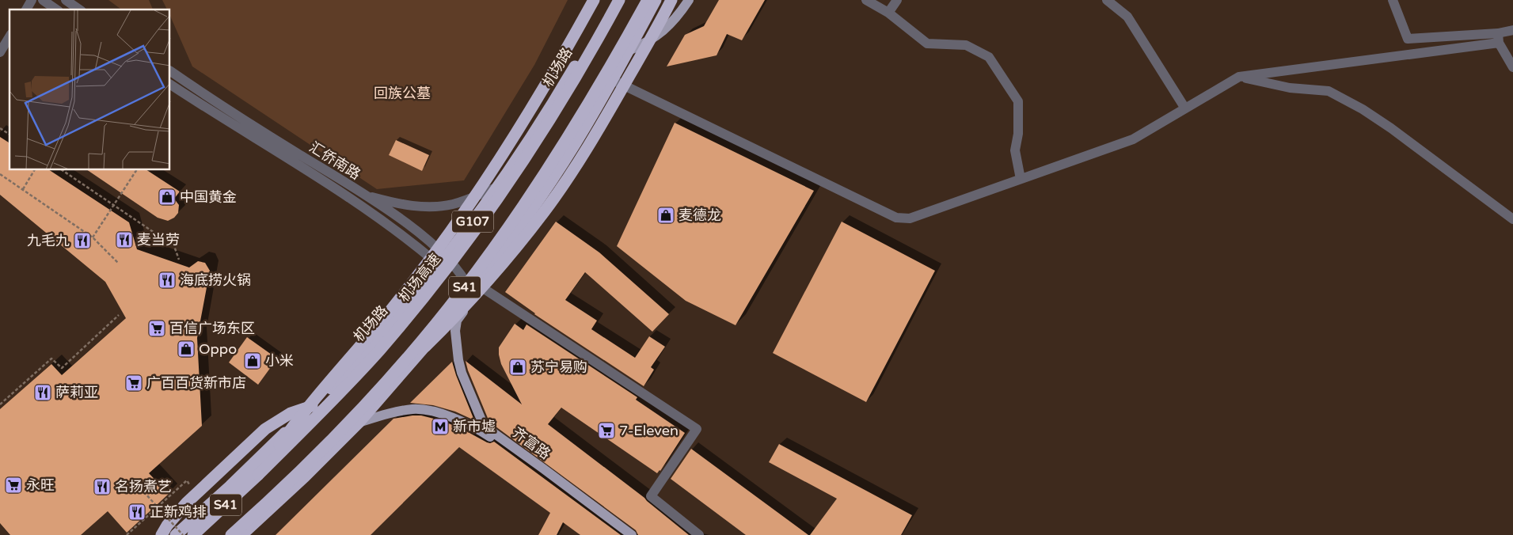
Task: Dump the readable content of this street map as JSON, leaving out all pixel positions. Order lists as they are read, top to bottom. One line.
{"streets":{"highway":["机场路","G107","机场高速","S41"],"main road":["齐富路"],"street":["汇侨南路"]},"crossings":[["机场路","汇侨南路"],["汇侨南路","齐富路"]],"parks":["回族公墓"],"places":{"shop":["中国黄金","麦德龙","Oppo","小米","苏宁易购"],"restaurant":["麦当劳","九毛九","海底捞火锅","萨莉亚","名扬煮艺","正新鸡排"],"supermarket":["百信广场东区","广百百货新市店","7-Eleven","永旺"],"metro station":["新市墟"]}}
